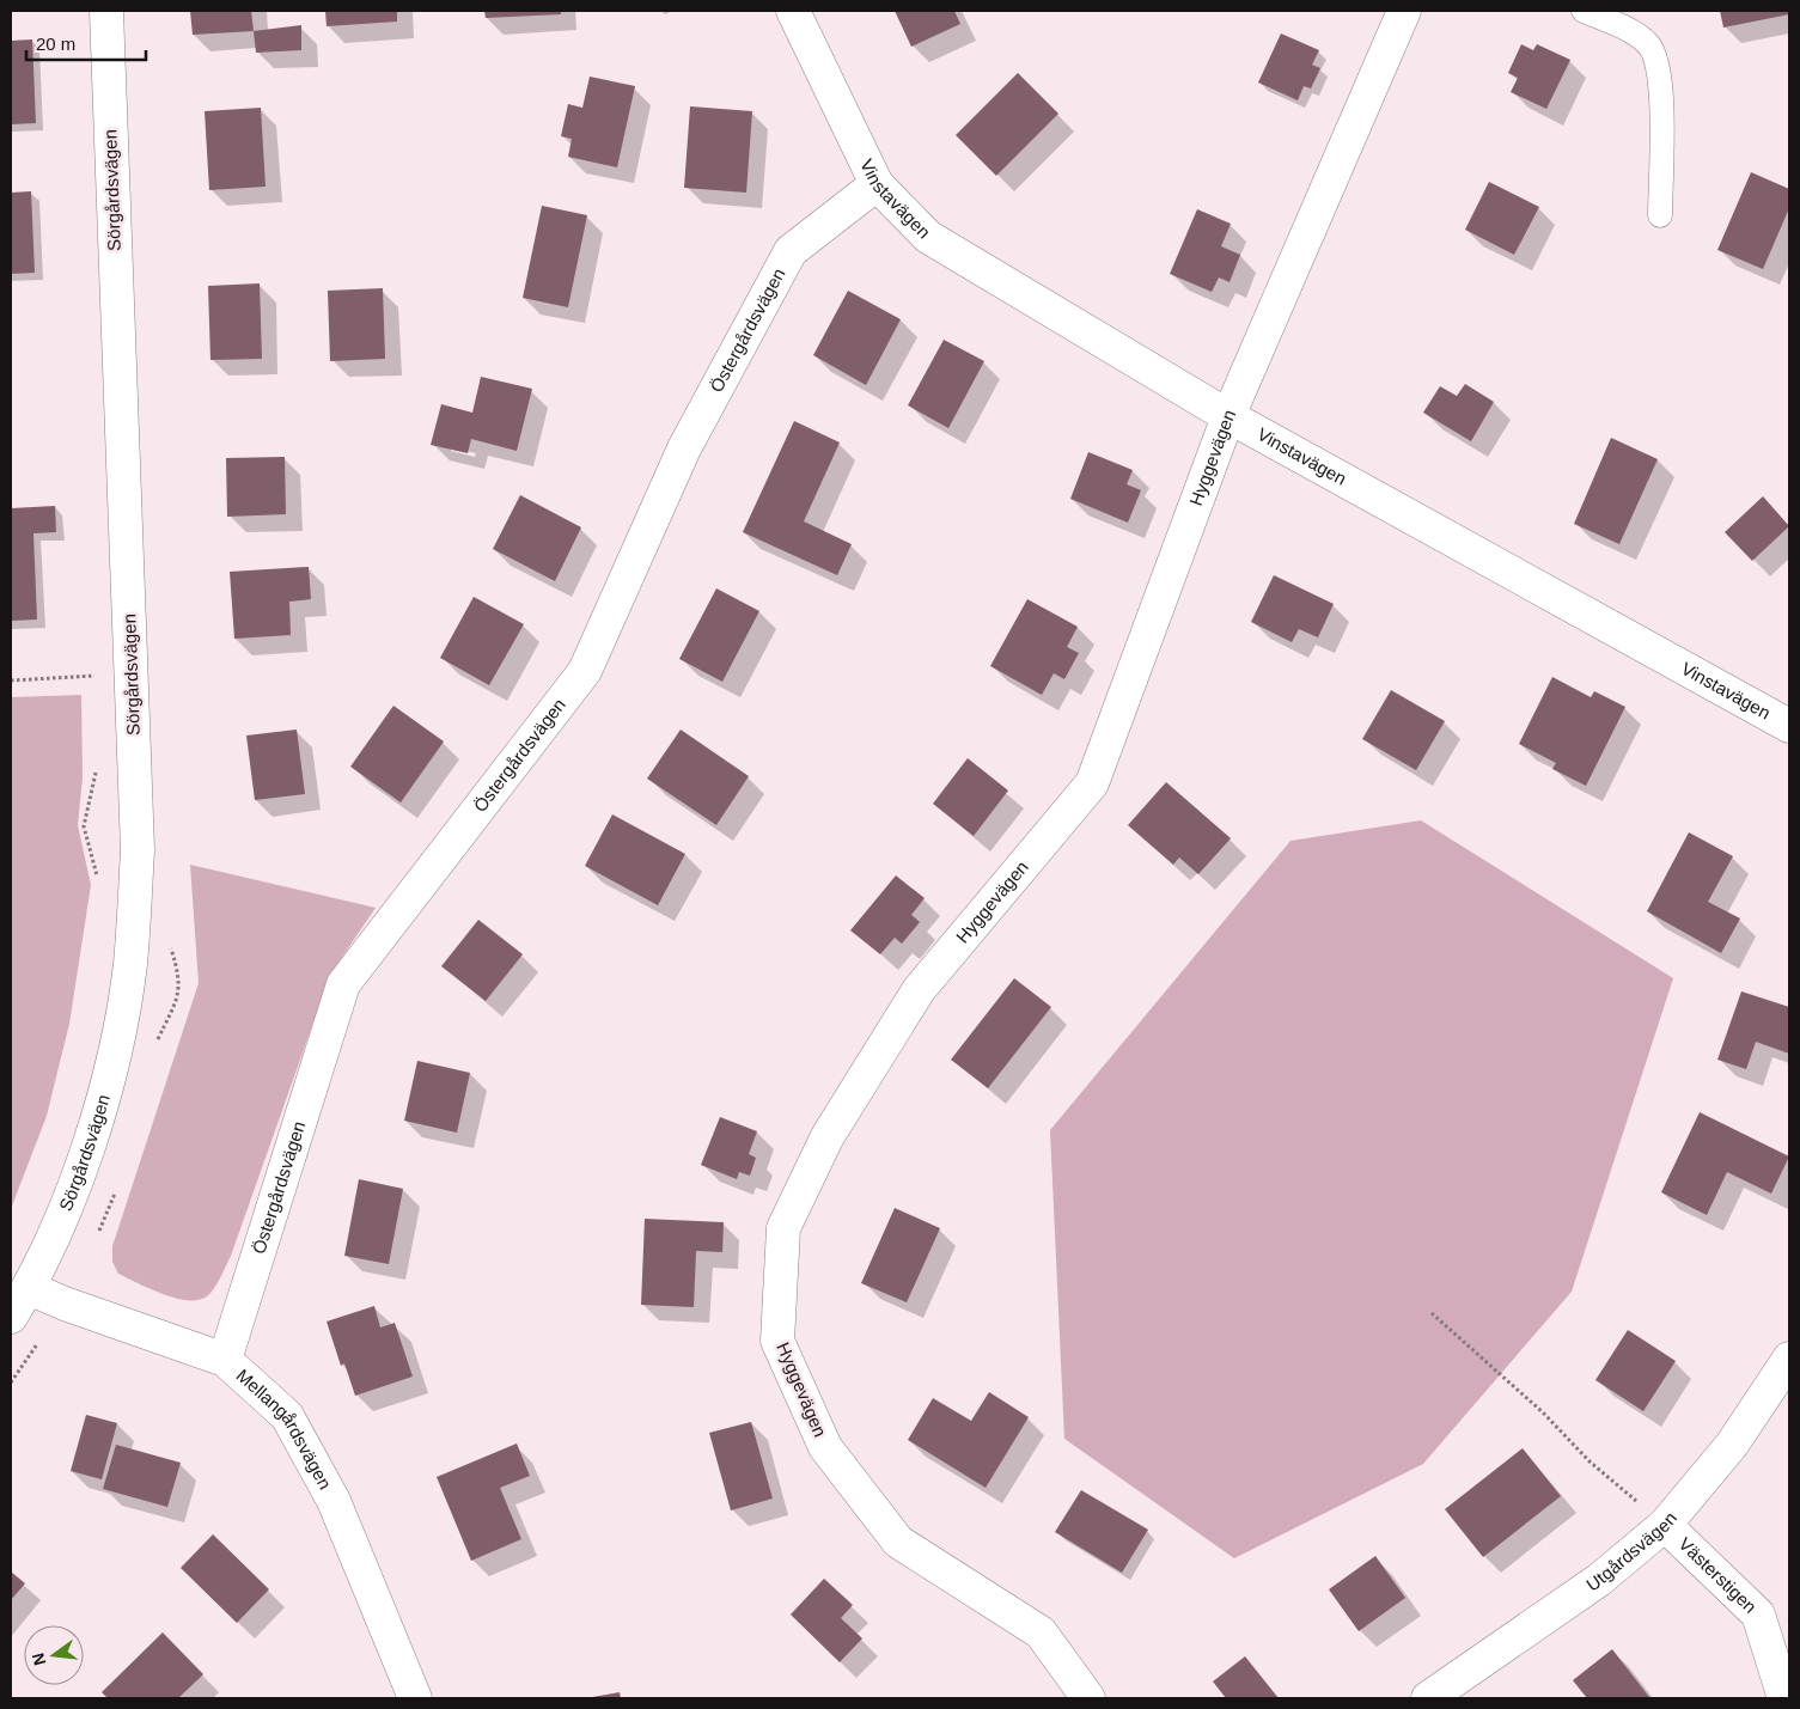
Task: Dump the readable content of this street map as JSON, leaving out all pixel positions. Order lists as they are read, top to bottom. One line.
{"streets":{"street":["Sörgårdsvägen","Vinstavägen","Östergårdsvägen","Hyggevägen","Mellangårdsvägen","Utgårdsvägen","Västerstigen"]},"crossings":[["Sörgårdsvägen","Mellangårdsvägen"],["Vinstavägen","Östergårdsvägen"],["Vinstavägen","Hyggevägen"],["Östergårdsvägen","Mellangårdsvägen"],["Utgårdsvägen","Västerstigen"]],"scale_bar":"20 m","north":"left"}
